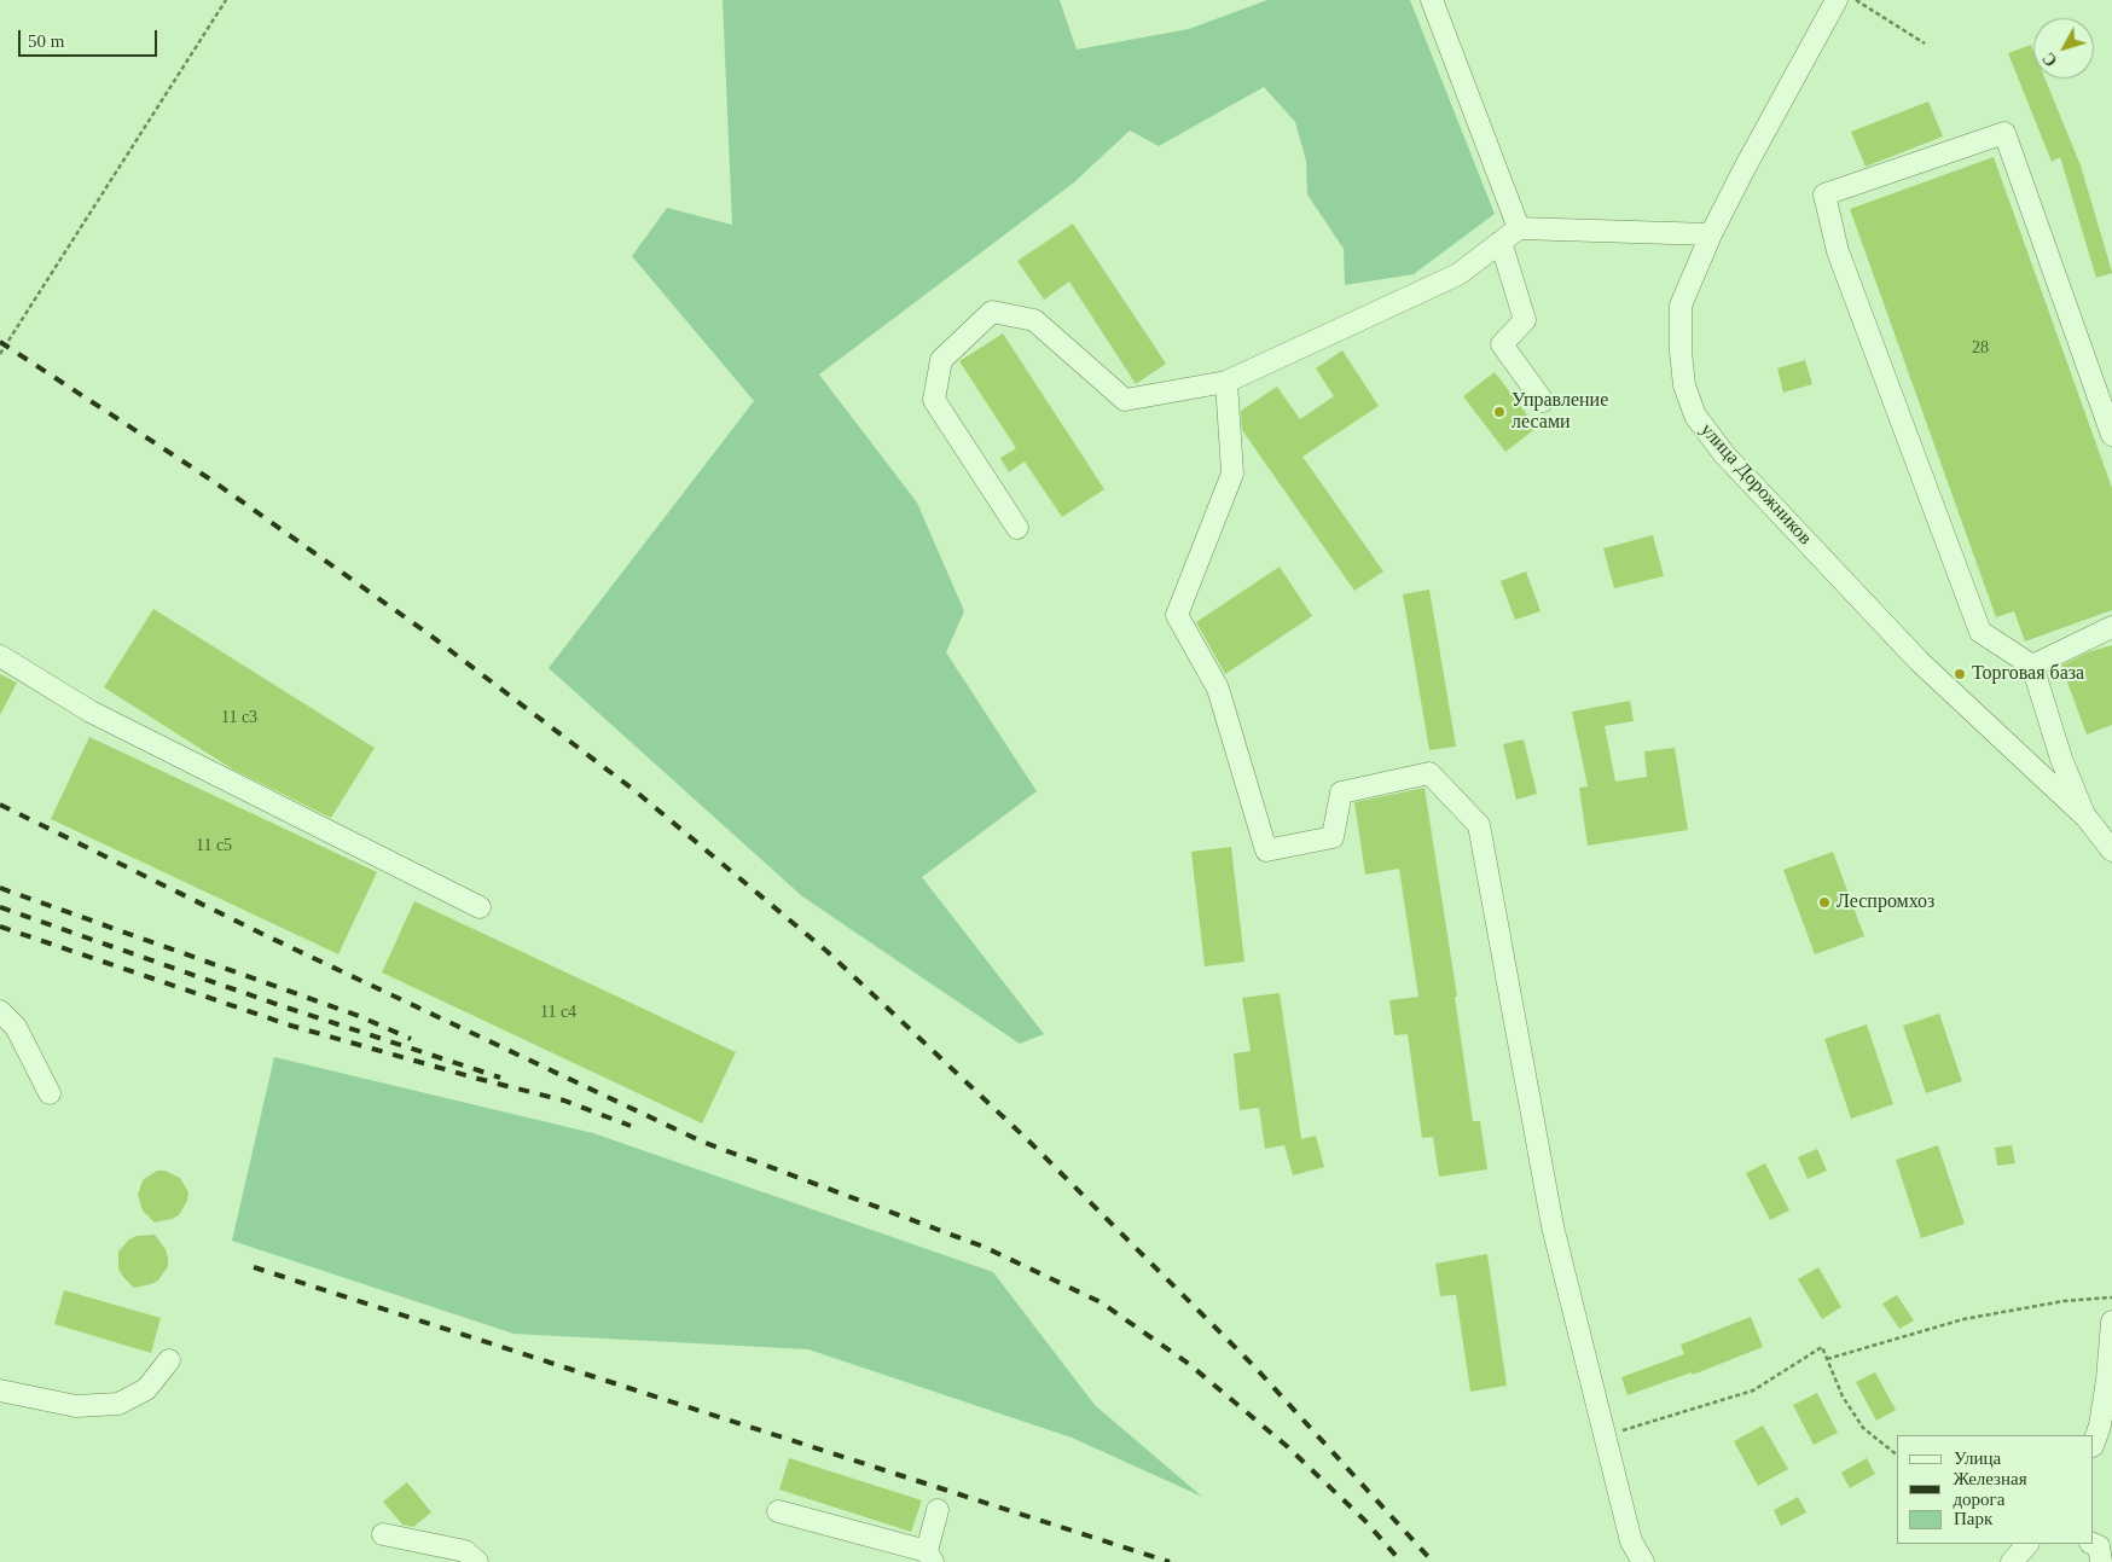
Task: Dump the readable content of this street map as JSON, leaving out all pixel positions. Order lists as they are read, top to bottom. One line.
{"streets":{"street":["улица Дорожников"]},"places":["Управление лесами","Торговая база","Леспромхоз"],"house_numbers":["28","11 с3","11 с5","11 с4"],"legend":["Улица","Железная дорога","Парк"],"scale_bar":"50 m","north":"bottom left"}
